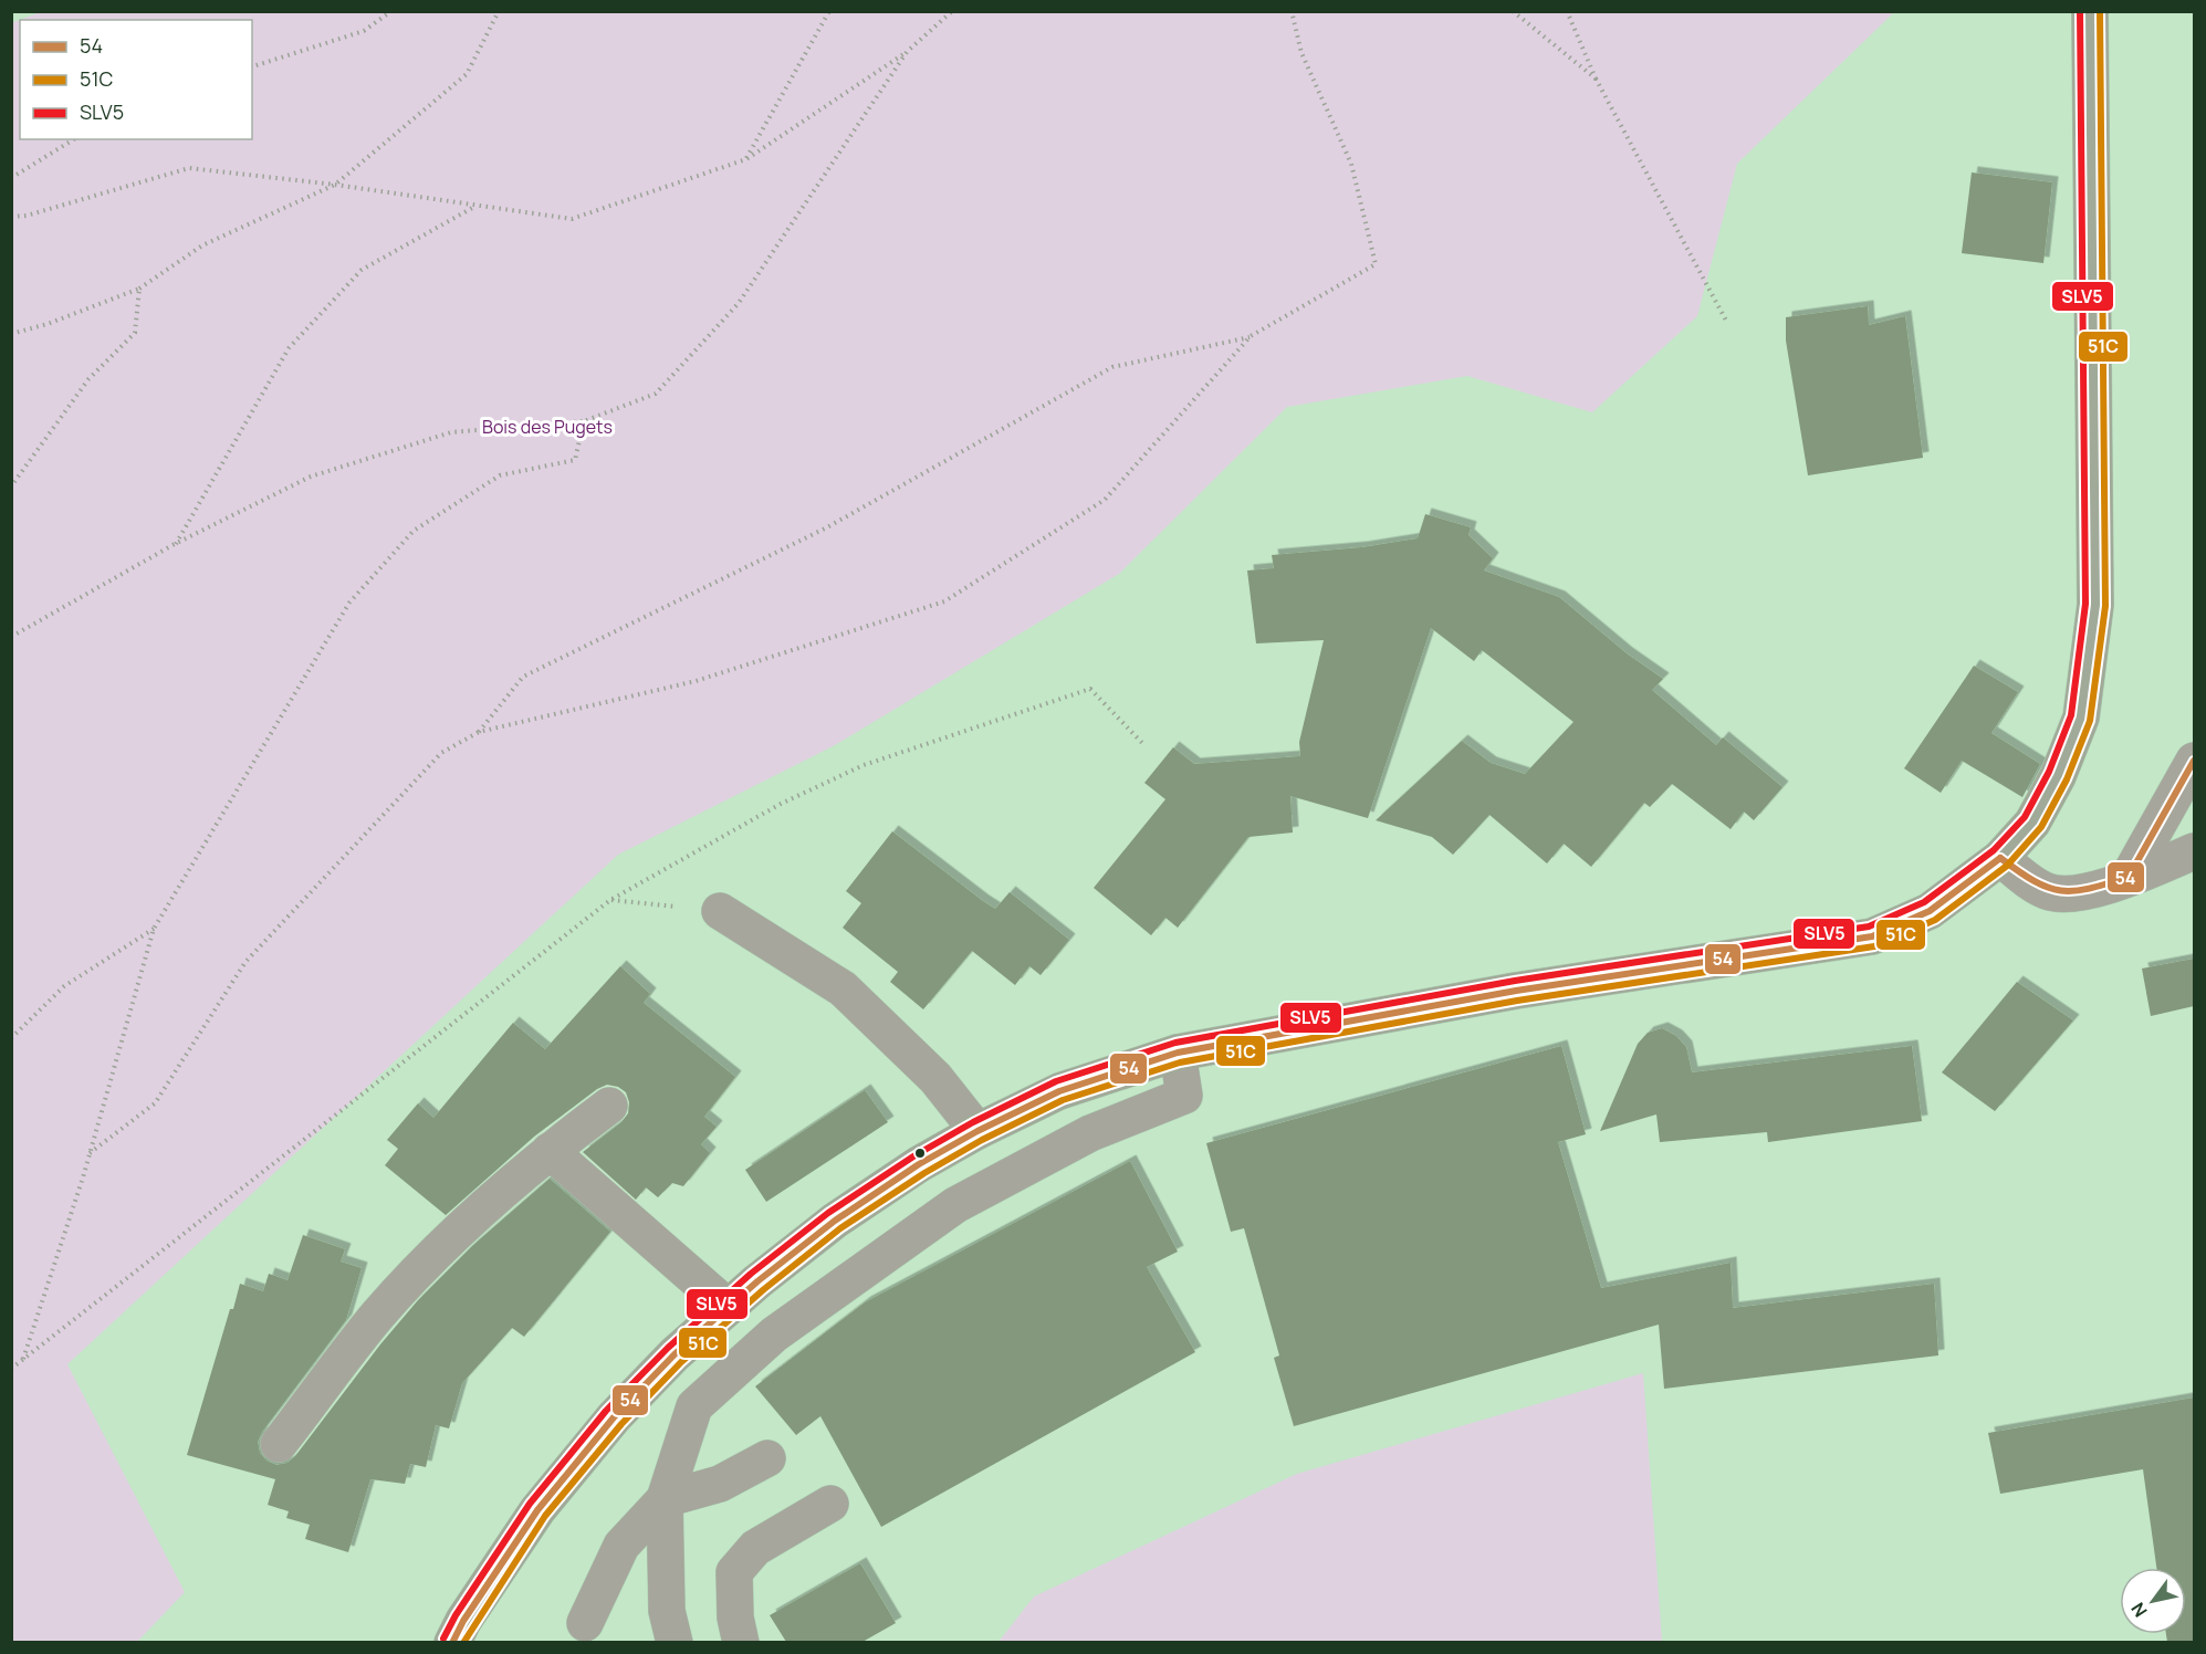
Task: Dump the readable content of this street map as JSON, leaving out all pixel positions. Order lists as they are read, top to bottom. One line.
{"parks":["Bois des Pugets"],"lines":["transit line 51C","transit line SLV5","transit line 54"],"legend":["54","51C","SLV5"],"north":"bottom left"}
